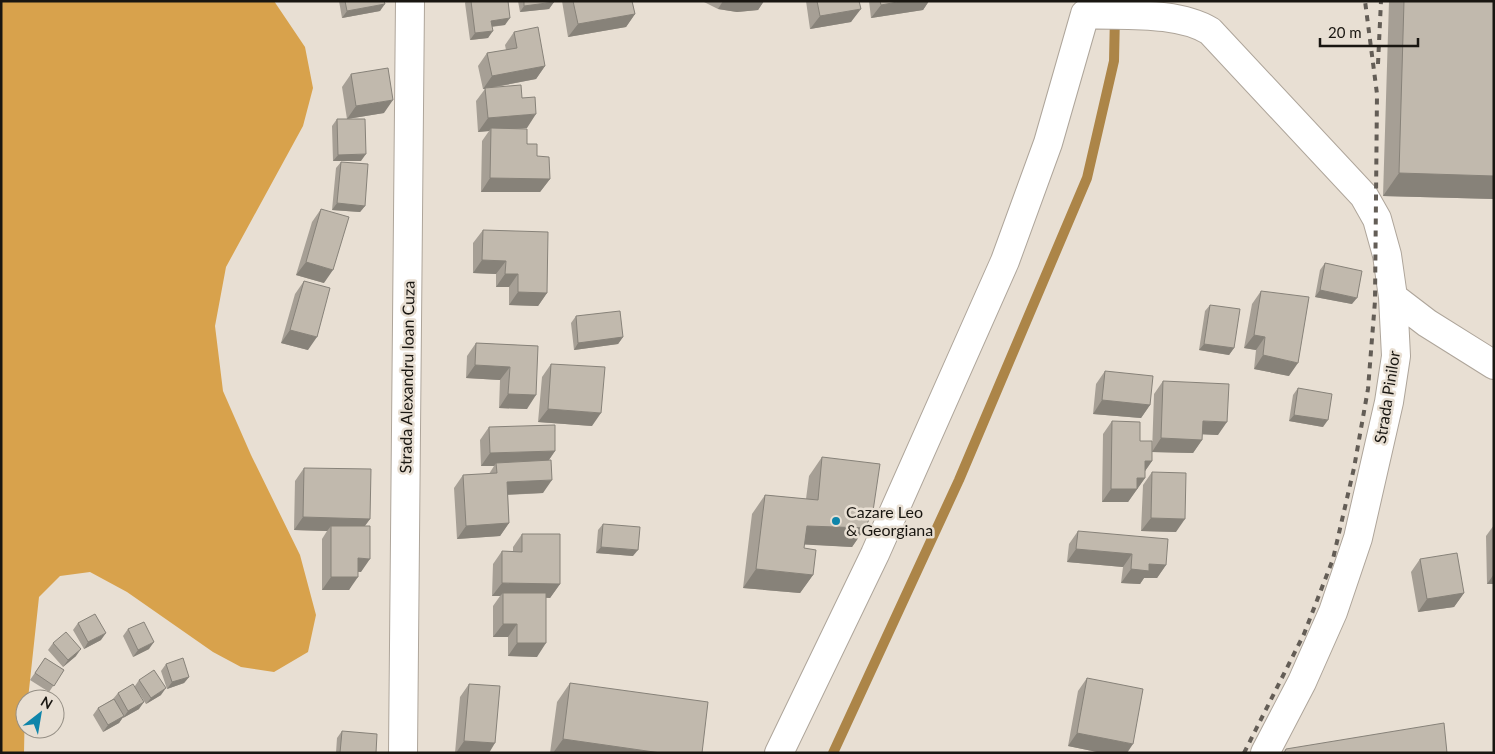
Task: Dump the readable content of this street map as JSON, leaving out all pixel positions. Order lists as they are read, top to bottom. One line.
{"streets":{"street":["Strada Alexandru Ioan Cuza","Strada Pinilor"]},"places":["Cazare Leo & Georgiana"],"scale_bar":"20 m","north":"top right"}
